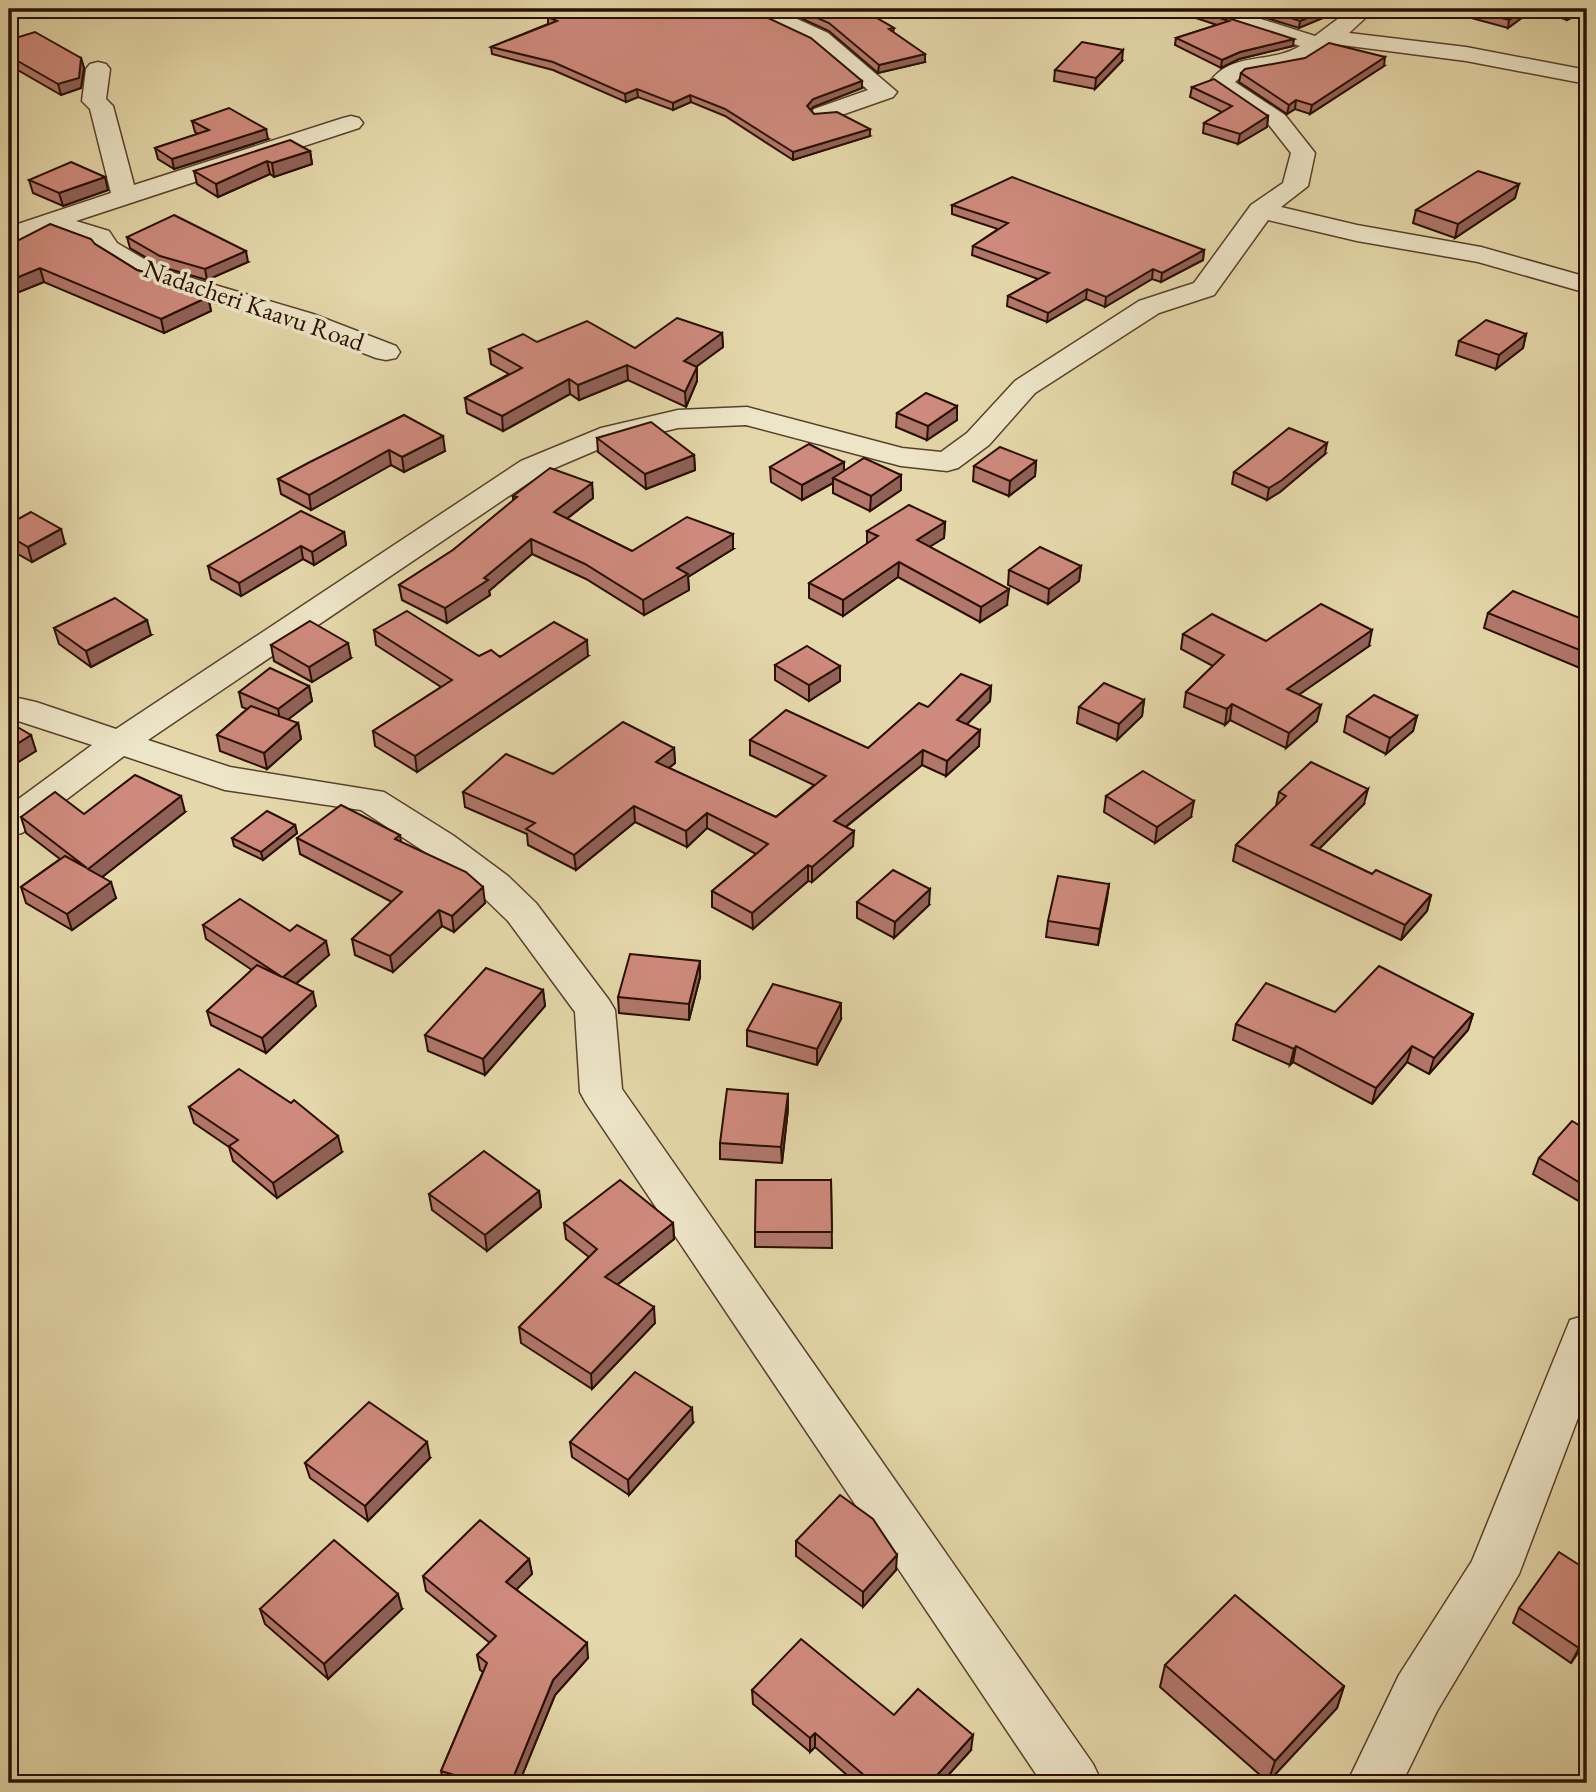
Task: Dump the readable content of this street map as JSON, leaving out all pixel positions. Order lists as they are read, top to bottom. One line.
{"streets":{"street":["Nadacheri Kaavu Road"]}}
